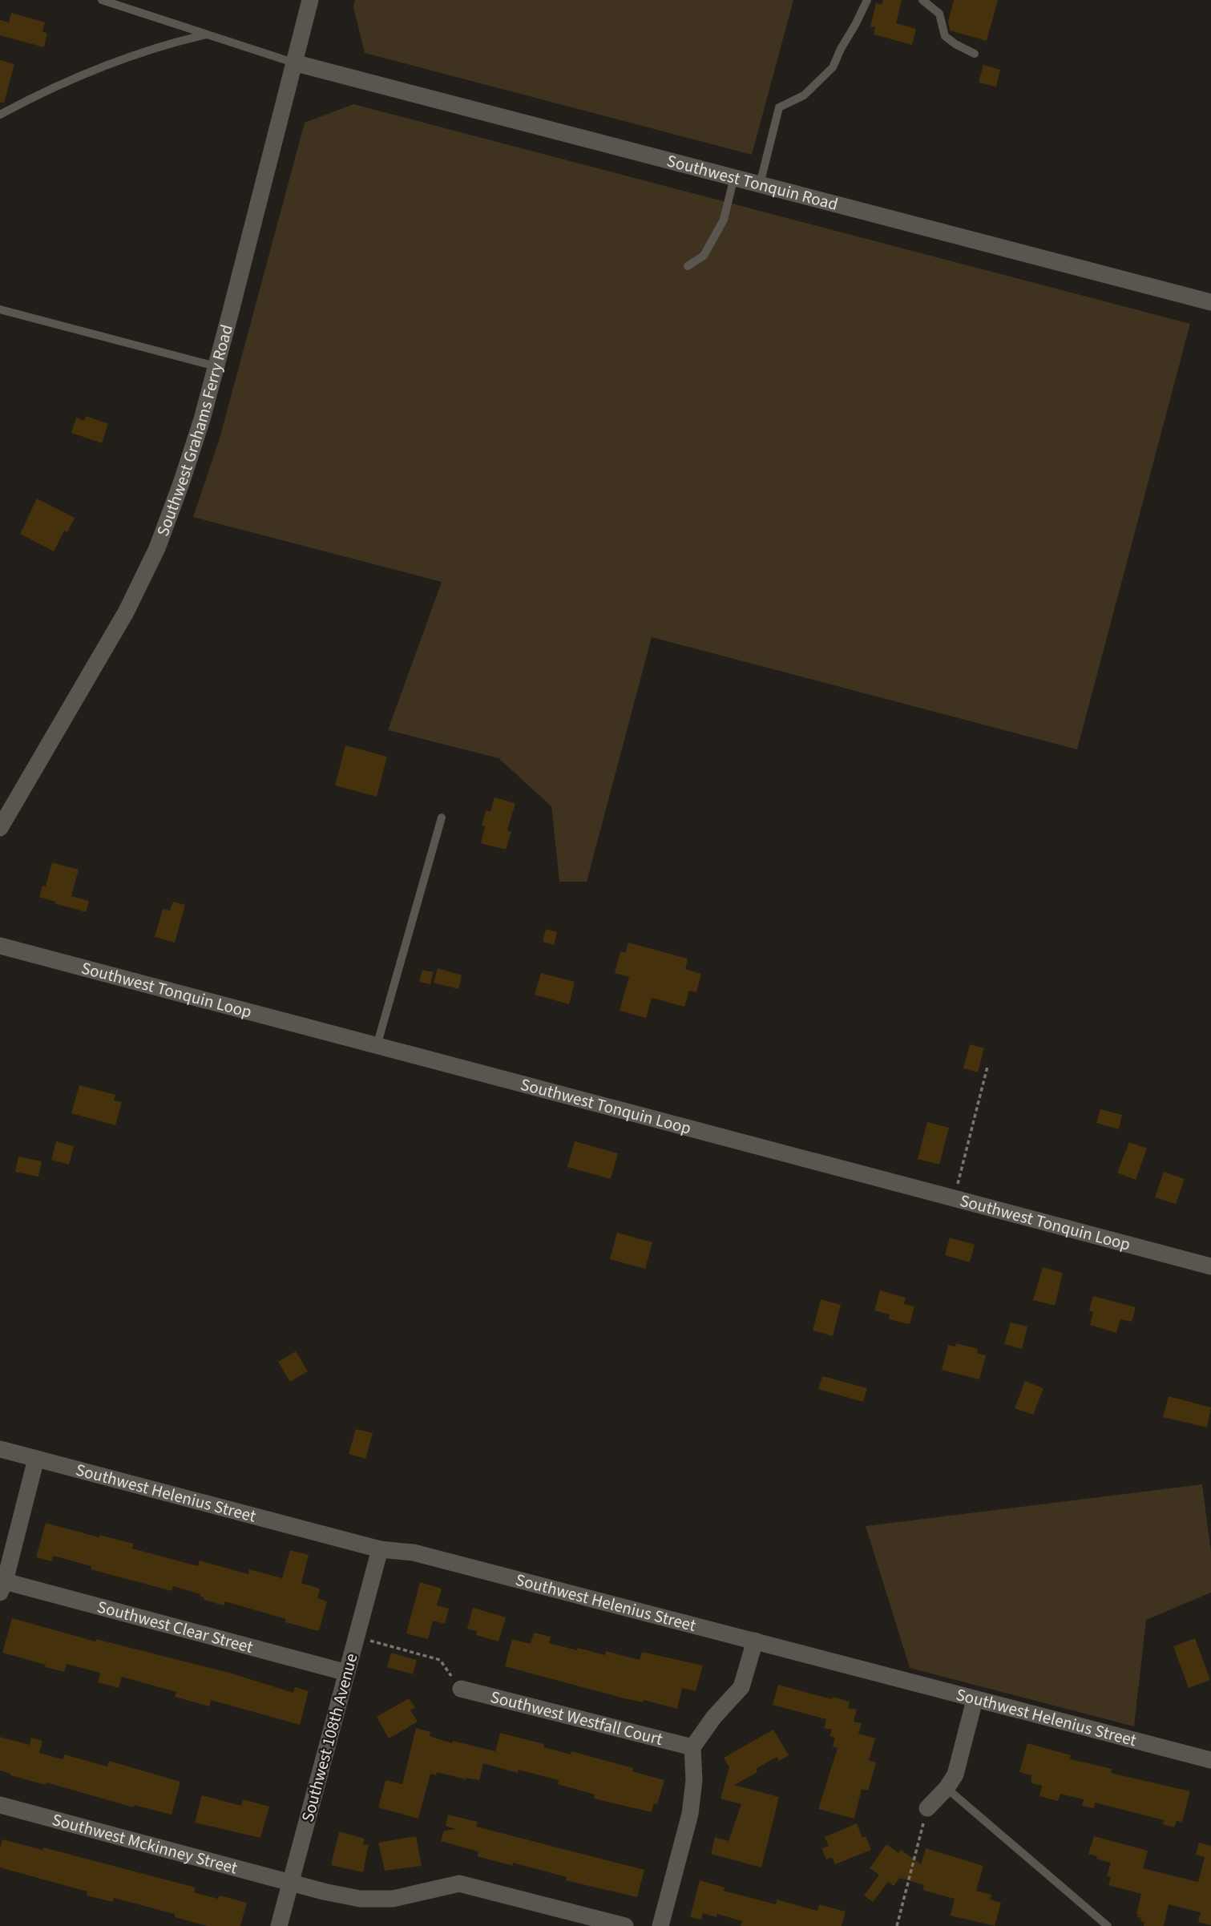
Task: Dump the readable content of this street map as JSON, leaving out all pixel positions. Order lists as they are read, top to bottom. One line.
{"streets":{"street":["Southwest Tonquin Road","Southwest Grahams Ferry Road","Southwest Tonquin Loop","Southwest Helenius Street","Southwest Clear Street","Southwest Westfall Court","Southwest 108th Avenue","Southwest Mckinney Street"]},"crossings":[["Southwest Tonquin Road","Southwest Grahams Ferry Road"],["Southwest Helenius Street","Southwest 108th Avenue"],["Southwest Clear Street","Southwest 108th Avenue"],["Southwest 108th Avenue","Southwest Mckinney Street"]]}
